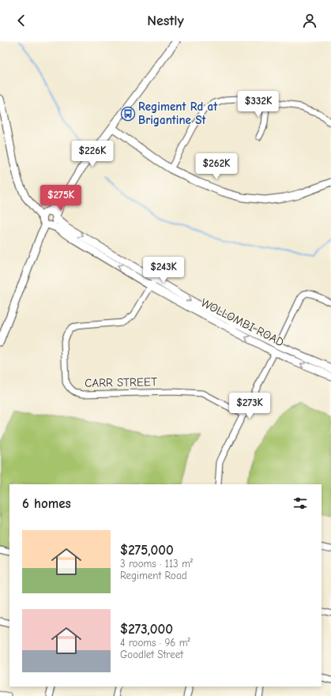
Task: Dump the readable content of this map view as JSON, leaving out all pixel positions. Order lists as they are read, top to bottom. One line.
{"streets":{"main road":["WOLLOMBI ROAD"],"street":["CARR STREET"]},"crossings":[["WOLLOMBI ROAD","CARR STREET"]],"places":{"bus stop":["Regiment Rd at Brigantine St"]},"page":{"header":"Nestly","price":["$332K","$226K","$262K","$275K","$243K","$273K"],"heading":"6 homes","list":[{"name":"$275,000","note":"3 rooms · 113 m² · Regiment Road"},{"name":"$273,000","note":"4 rooms · 96 m² · Goodlet Street"}]}}
